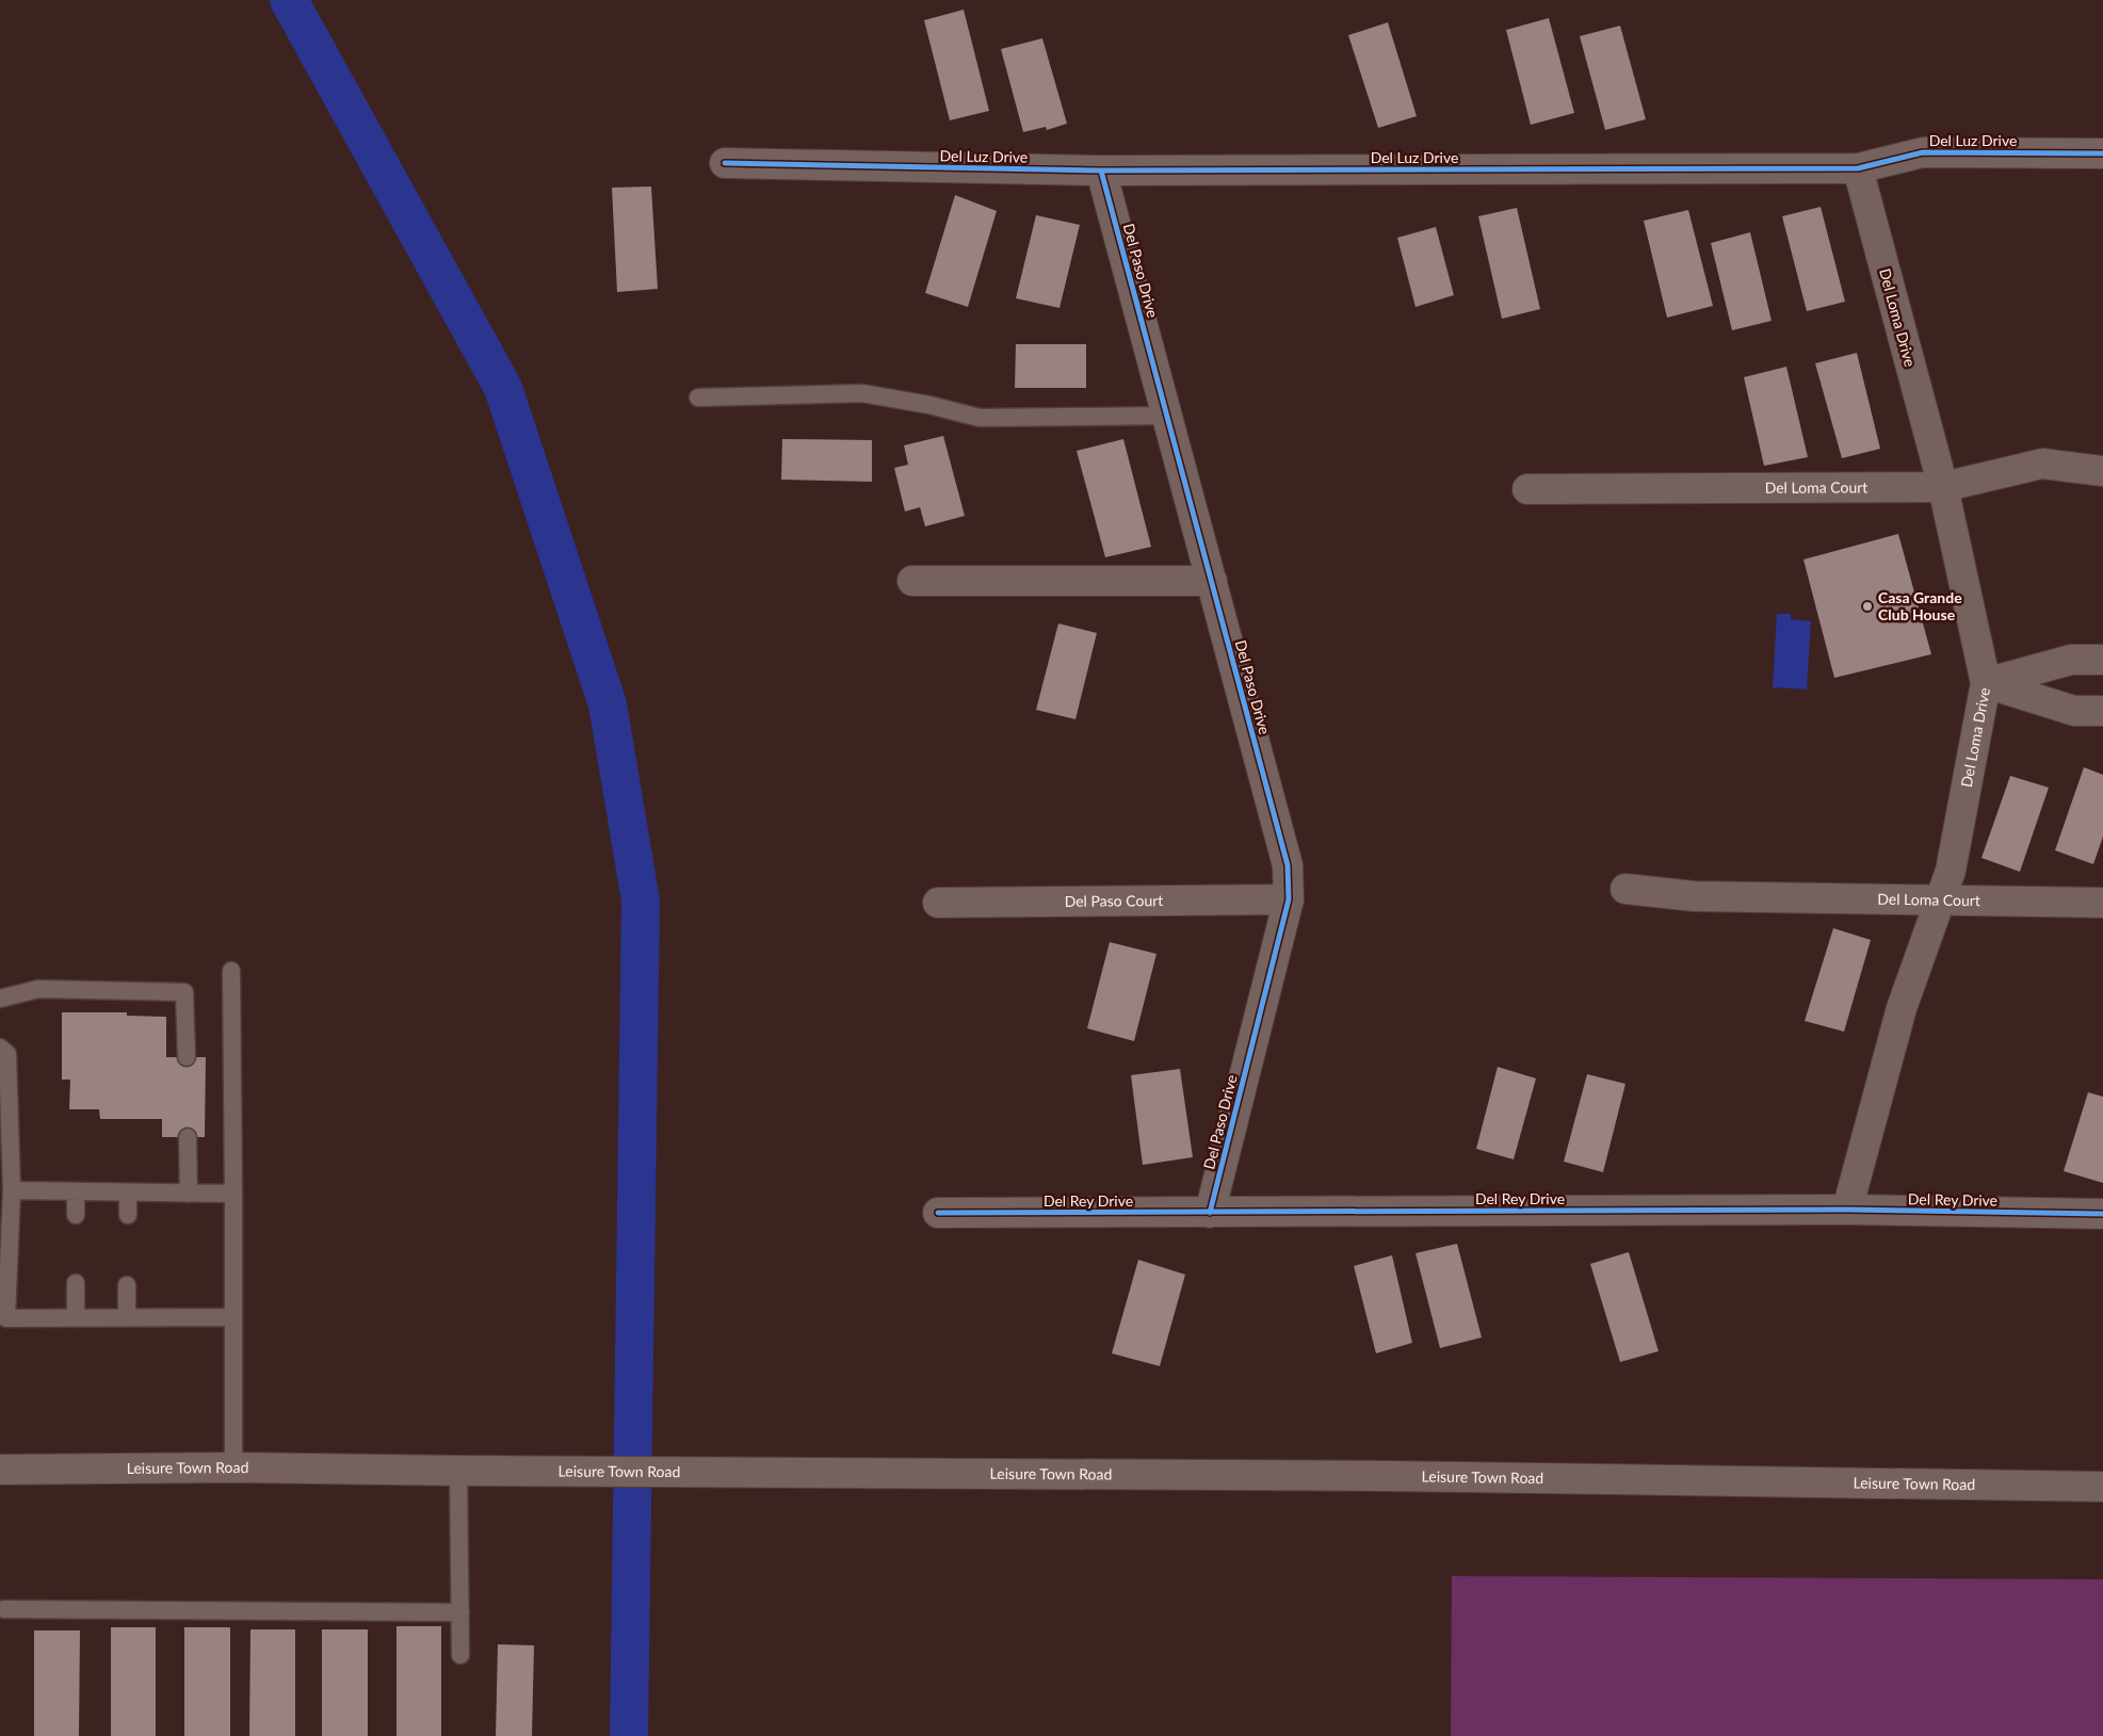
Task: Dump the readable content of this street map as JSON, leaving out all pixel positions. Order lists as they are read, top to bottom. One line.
{"streets":{"street":["Del Luz Drive","Del Paso Drive","Del Loma Drive","Del Loma Court","Del Paso Court","Del Rey Drive","Leisure Town Road"]},"crossings":[["Del Luz Drive","Del Paso Drive"],["Del Luz Drive","Del Loma Drive"],["Del Paso Drive","Del Paso Court"],["Del Paso Drive","Del Rey Drive"],["Del Loma Drive","Del Loma Court"],["Del Loma Drive","Del Rey Drive"]],"places":["Casa Grande Club House"]}
